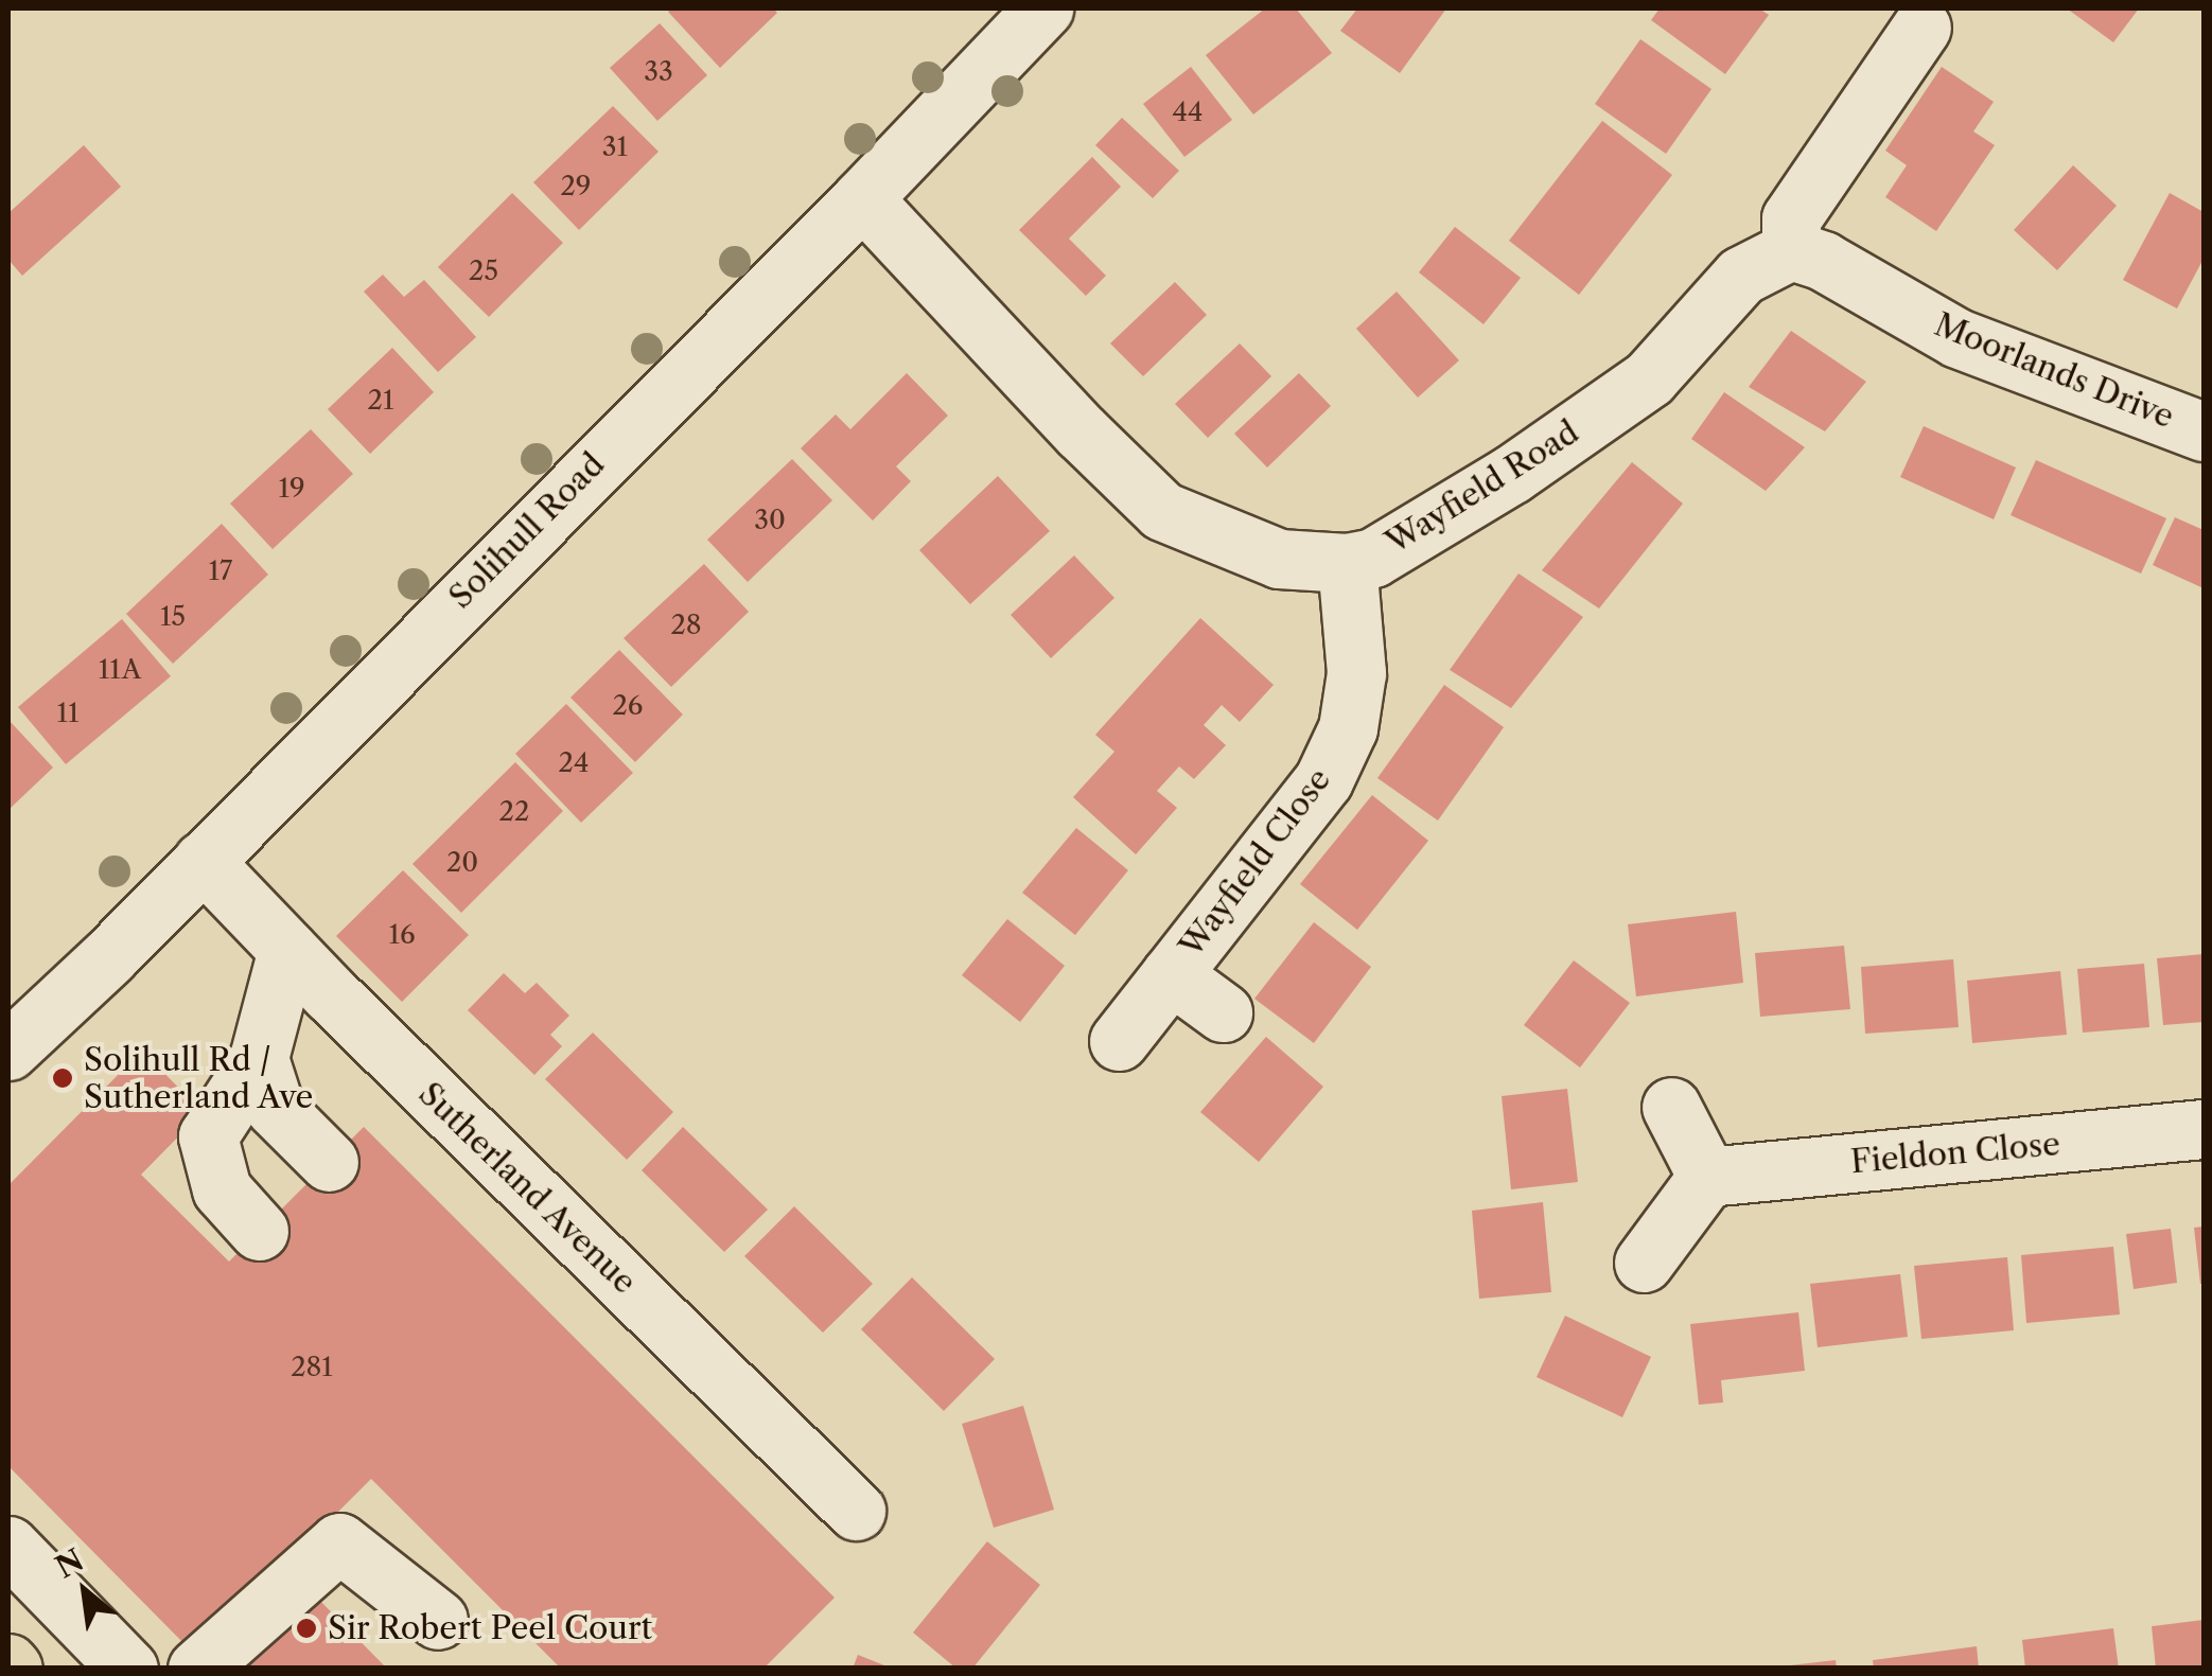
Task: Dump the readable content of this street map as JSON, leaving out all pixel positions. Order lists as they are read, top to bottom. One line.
{"streets":{"street":["Moorlands Drive","Wayfield Road","Solihull Road","Wayfield Close","Fieldon Close","Sutherland Avenue"]},"crossings":[["Moorlands Drive","Wayfield Road"],["Wayfield Road","Solihull Road"],["Wayfield Road","Wayfield Close"],["Solihull Road","Sutherland Avenue"]],"places":["Solihull Rd / Sutherland Ave","Sir Robert Peel Court"],"house_numbers":["33","44","31","29","25","21","19","30","17","15","28","11A","26","11","24","22","20","16","281"],"north":"top left"}
